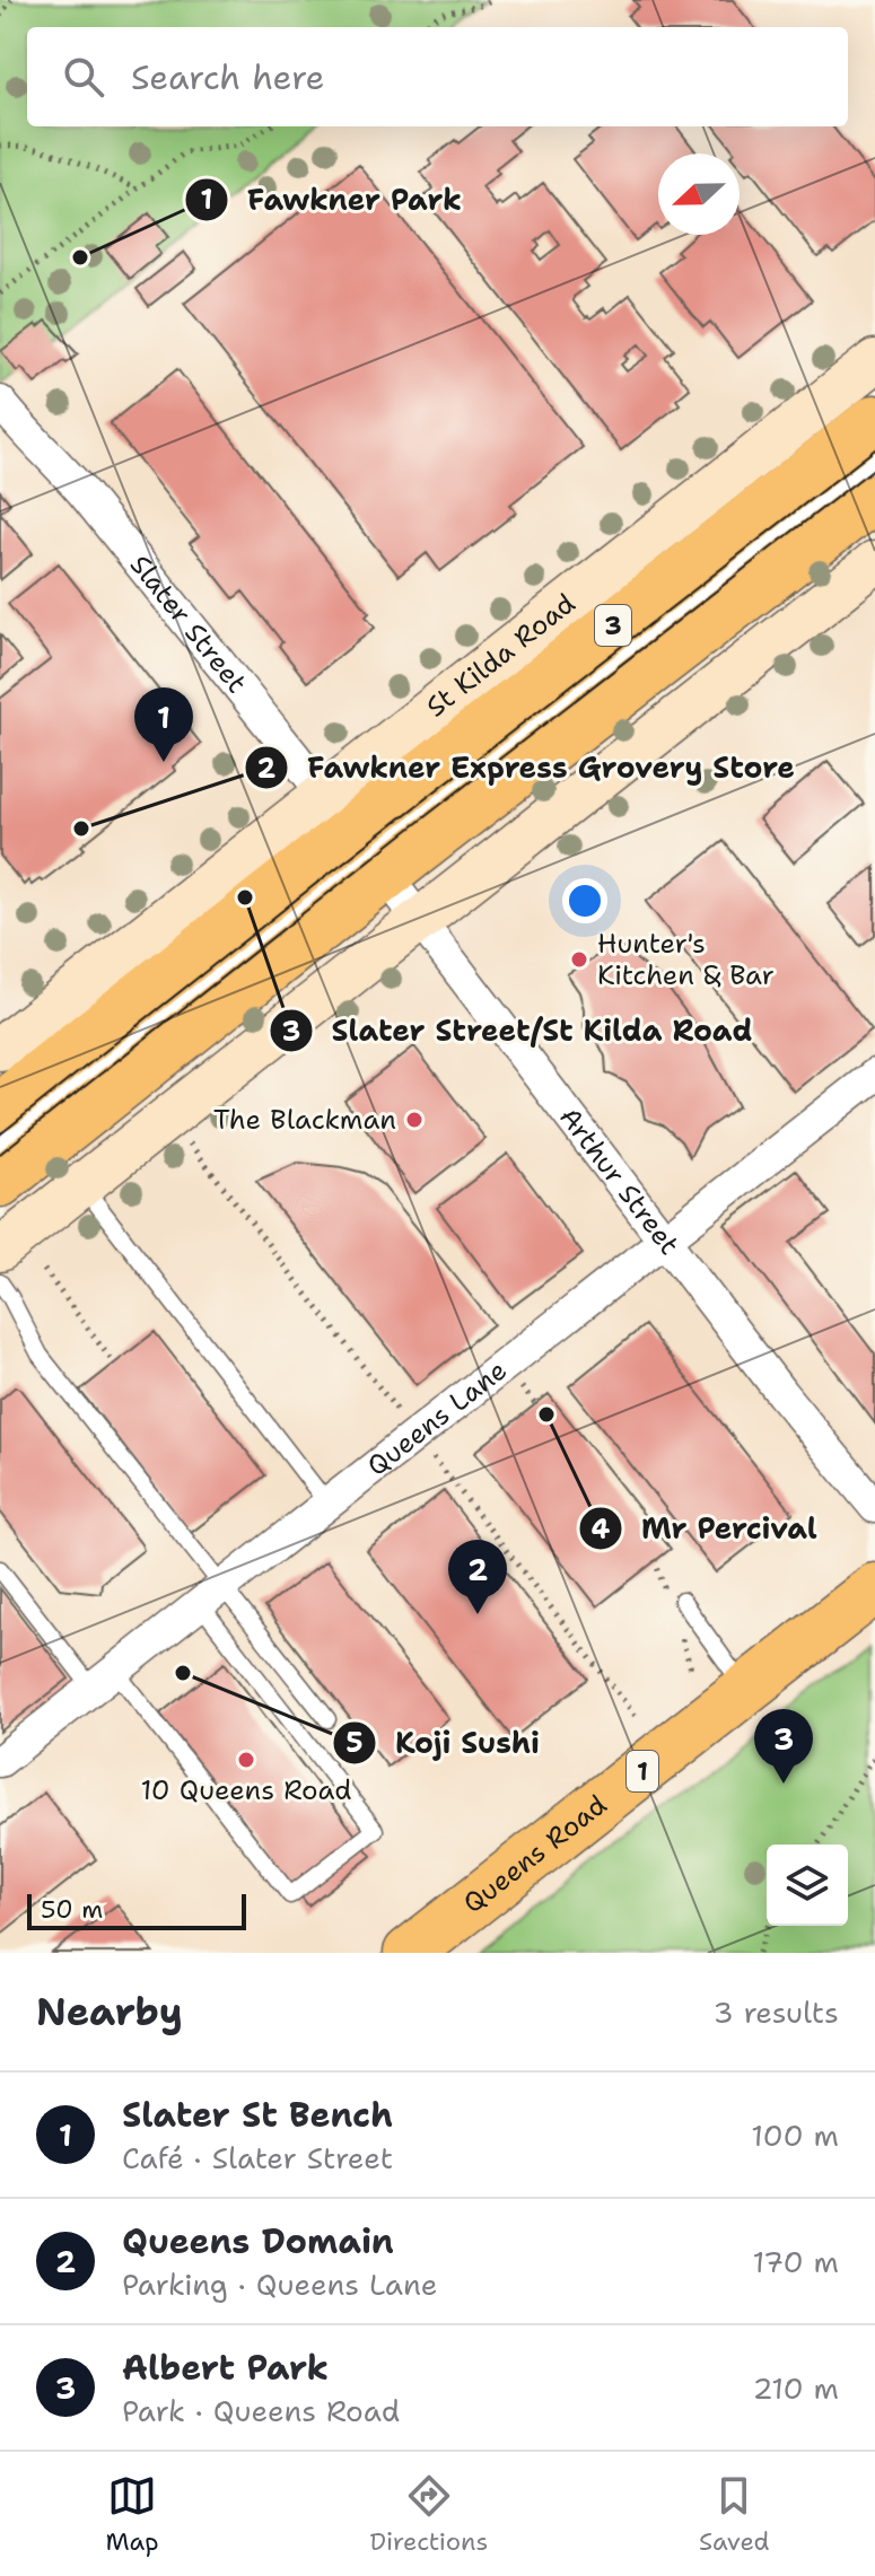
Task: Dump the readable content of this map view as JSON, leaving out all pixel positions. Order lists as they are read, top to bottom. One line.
{"streets":{"main road":["3","St Kilda Road","1","Queens Road"],"street":["Slater Street","Arthur Street","Queens Lane"]},"crossings":[["Slater Street","St Kilda Road"],["Slater Street","Arthur Street"],["St Kilda Road","Arthur Street"],["Arthur Street","Queens Lane"]],"places":["Fawkner Park","Fawkner Express Grovery Store","Slater Street/St Kilda Road","Hunter's Kitchen & Bar","The Blackman","Mr Percival","Koji Sushi","10 Queens Road"],"scale_bar":"50 m","north":"left","page":{"search":"Search here","pins":["1","2","3"],"scale":"50 m","heading":["Nearby","3 results"],"list":[{"mark":"1","name":"Slater St Bench","note":"Café · Slater Street","value":"100 m"},{"mark":"2","name":"Queens Domain","note":"Parking · Queens Lane","value":"170 m"},{"mark":"3","name":"Albert Park","note":"Park · Queens Road","value":"210 m"}],"nav":["Map","Directions","Saved"]}}
